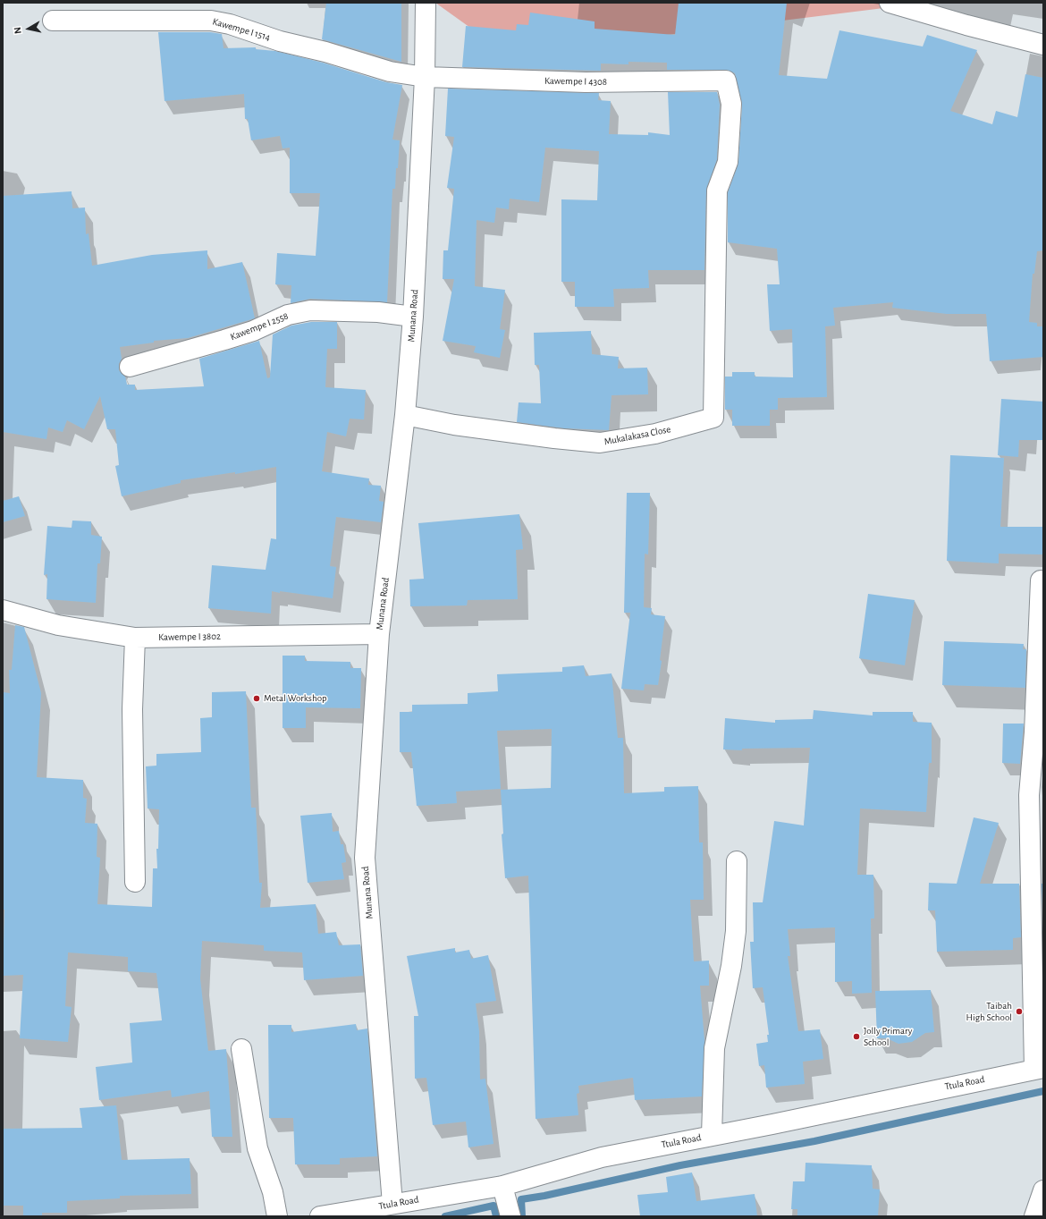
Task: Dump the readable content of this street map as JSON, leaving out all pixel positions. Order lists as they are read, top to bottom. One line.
{"streets":{"street":["Kawempe I 1514","Kawempe I 4308","Munana Road","Kawempe I 2558","Mukalakasa Close","Kawempe I 3802","Ttula Road"]},"crossings":[["Kawempe I 1514","Kawempe I 4308"],["Kawempe I 1514","Munana Road"],["Kawempe I 4308","Munana Road"],["Kawempe I 4308","Mukalakasa Close"],["Munana Road","Kawempe I 2558"],["Munana Road","Mukalakasa Close"],["Munana Road","Kawempe I 3802"],["Munana Road","Ttula Road"]],"places":["Metal Workshop","Taibah High School","Jolly Primary School"],"north":"left"}
